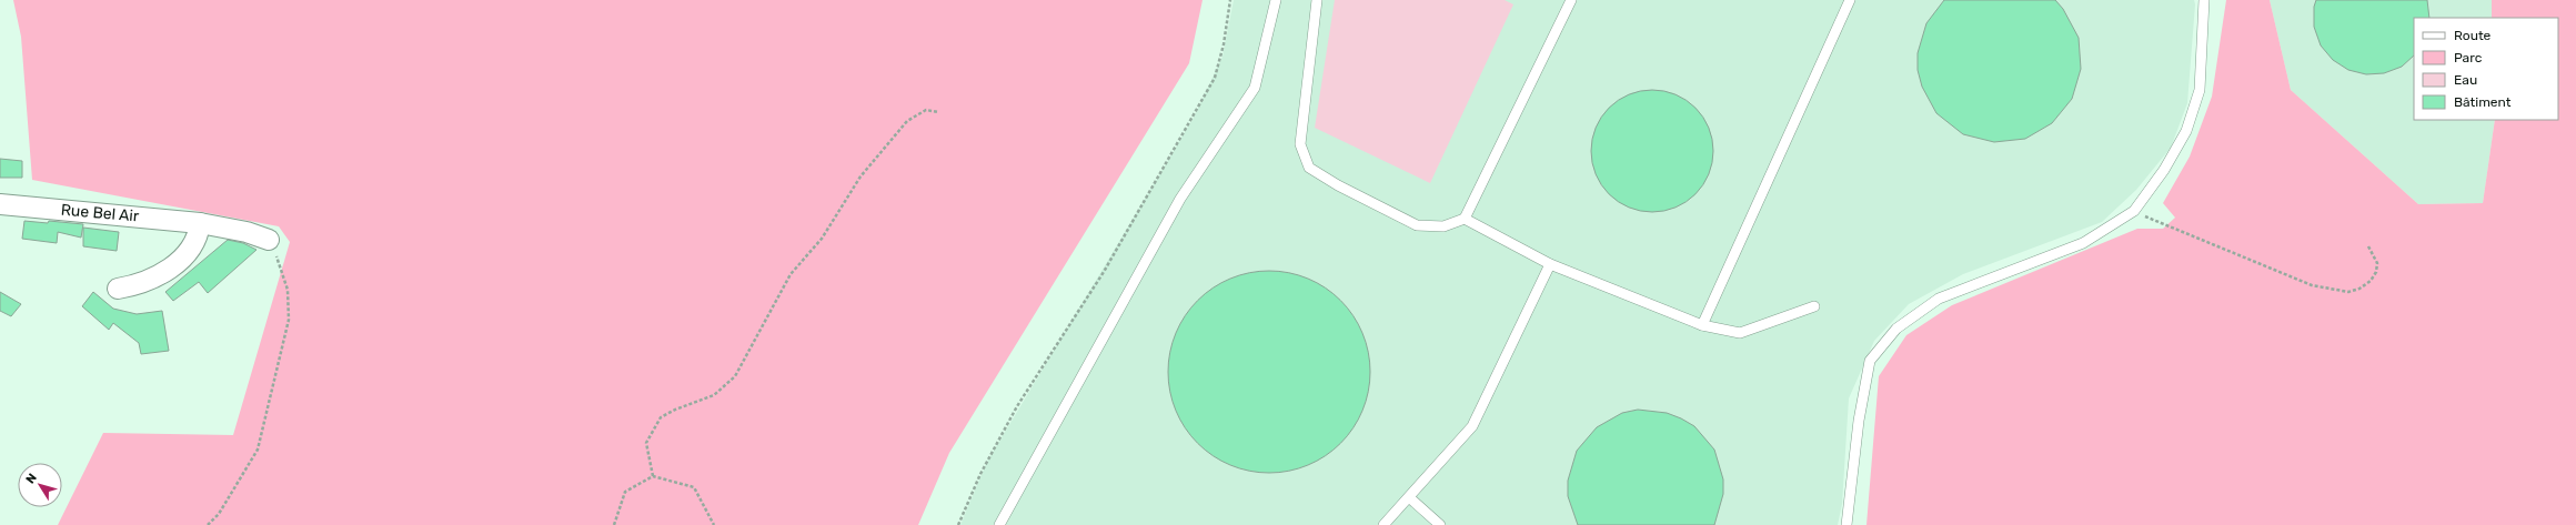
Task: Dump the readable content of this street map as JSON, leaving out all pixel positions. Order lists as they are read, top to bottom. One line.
{"streets":{"street":["Rue Bel Air"]},"legend":["Route","Parc","Eau","Bâtiment"],"north":"top left"}
